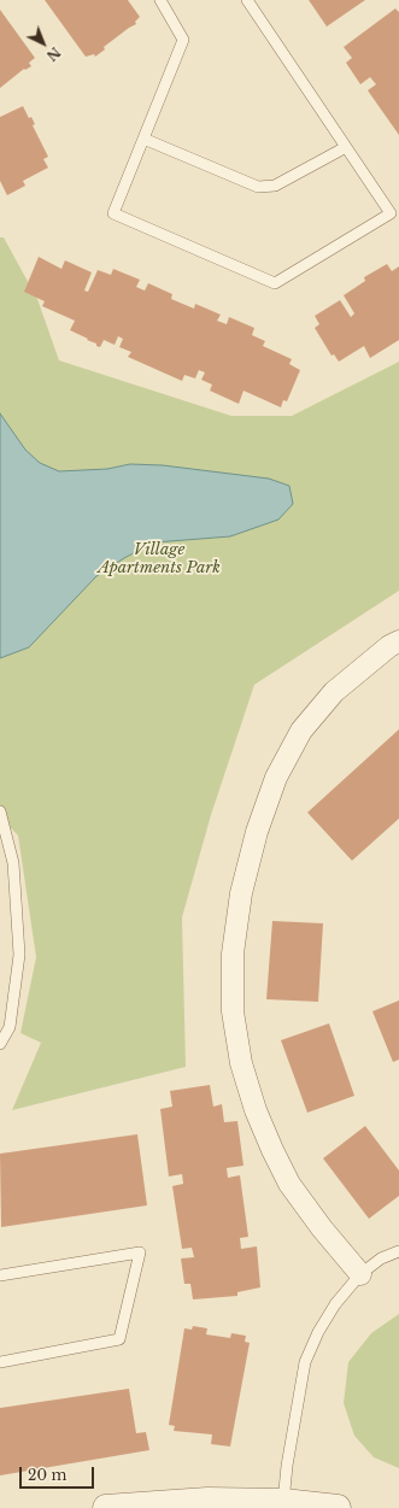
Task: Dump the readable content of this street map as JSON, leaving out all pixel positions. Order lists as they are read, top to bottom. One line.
{"parks":["Village Apartments Park"],"scale_bar":"20 m","north":"bottom right"}
